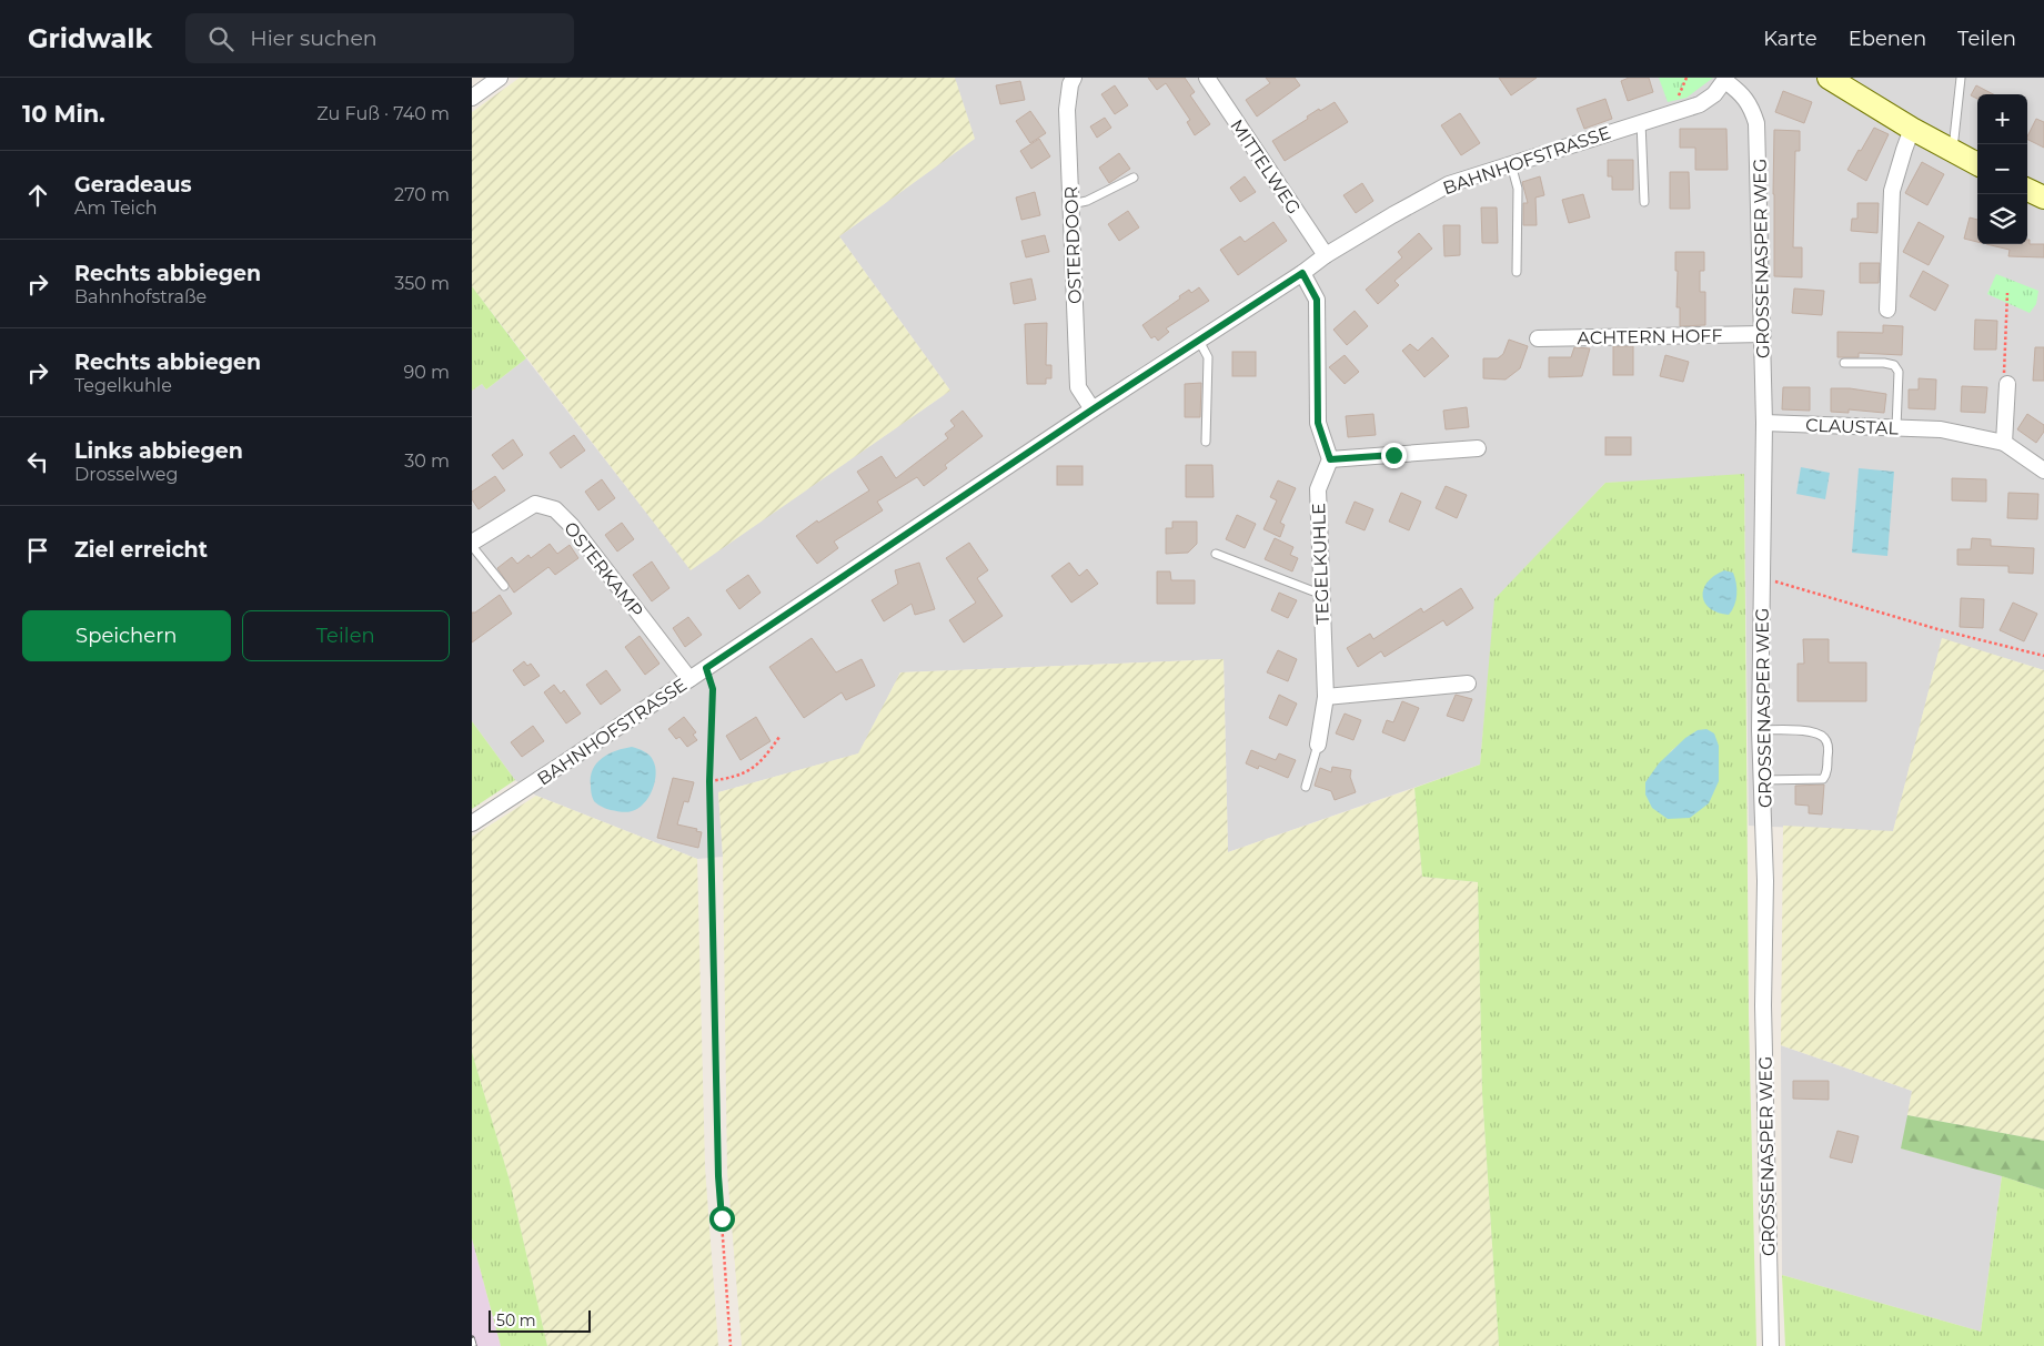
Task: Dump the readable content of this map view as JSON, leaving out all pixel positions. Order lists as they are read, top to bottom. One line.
{"streets":{"street":["BAHNHOFSTRASSE","MITTELWEG","OSTERDOOR","GROSSENASPER WEG","ACHTERN HOFF","CLAUSTAL","TEGELKUHLE","OSTERKAMP"]},"crossings":[["BAHNHOFSTRASSE","MITTELWEG"],["BAHNHOFSTRASSE","OSTERDOOR"],["BAHNHOFSTRASSE","GROSSENASPER WEG"],["BAHNHOFSTRASSE","OSTERKAMP"],["GROSSENASPER WEG","ACHTERN HOFF"],["GROSSENASPER WEG","CLAUSTAL"]],"scale_bar":"50 m","page":{"header":"Gridwalk","search":"Hier suchen","nav":["Karte","Ebenen","Teilen"],"heading":["10 Min.","Zu Fuß · 740 m"],"map_buttons":["+","−"],"list":[["Geradeaus","Am Teich","270 m"],["Rechts abbiegen","Bahnhofstraße","350 m"],["Rechts abbiegen","Tegelkuhle","90 m"],["Links abbiegen","Drosselweg","30 m"],"Ziel erreicht"],"buttons":["Speichern","Teilen"],"scale":"50 m"}}
